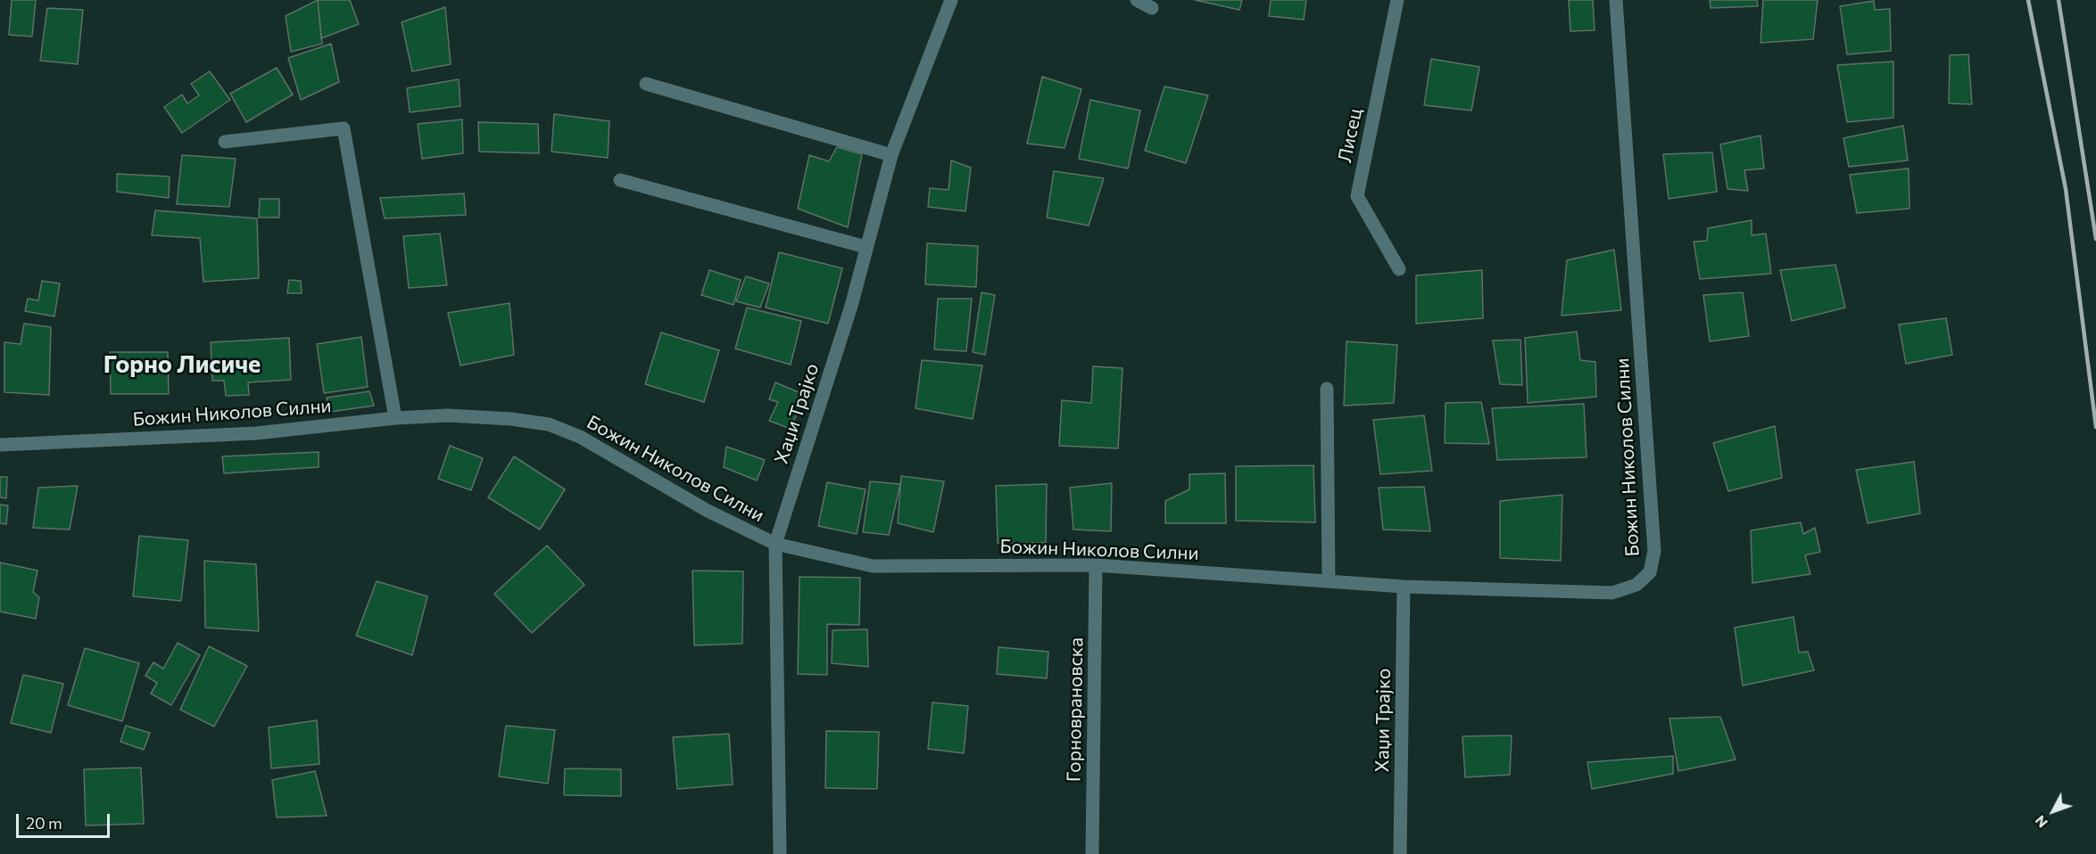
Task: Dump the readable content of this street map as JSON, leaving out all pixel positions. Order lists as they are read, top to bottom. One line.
{"streets":{"street":["Лисец","Божин Николов Силни","Хаџи Трајко","Горноврановска"]},"crossings":[["Божин Николов Силни","Хаџи Трајко"],["Божин Николов Силни","Горноврановска"]],"districts":["Горно Лисиче"],"scale_bar":"20 m","north":"bottom left"}
